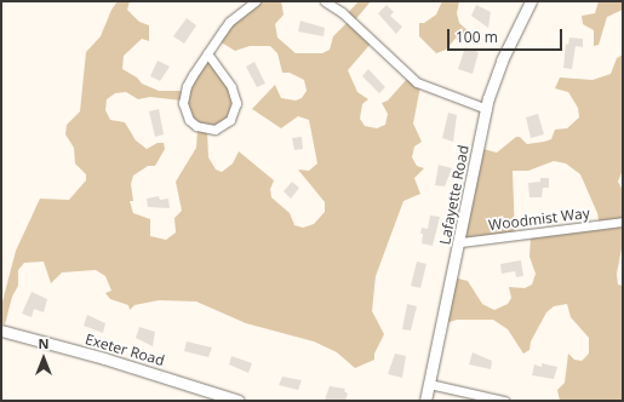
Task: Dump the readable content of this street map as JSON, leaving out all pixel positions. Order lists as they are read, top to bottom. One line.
{"streets":{"street":["Lafayette Road","Woodmist Way","Exeter Road"]},"crossings":[["Lafayette Road","Woodmist Way"]],"scale_bar":"100 m","north":"top"}
